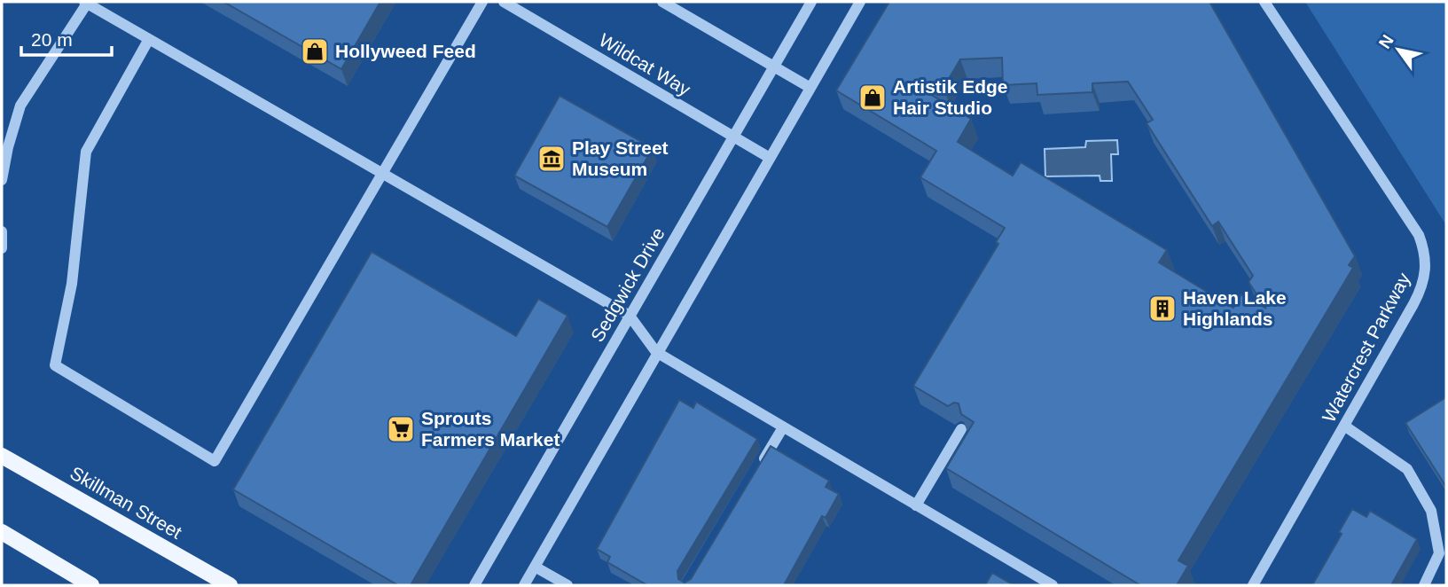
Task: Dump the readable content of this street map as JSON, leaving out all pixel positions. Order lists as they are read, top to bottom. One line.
{"streets":{"main road":["Skillman Street"],"street":["Wildcat Way","Sedgwick Drive","Watercrest Parkway"]},"crossings":[["Wildcat Way","Sedgwick Drive"]],"places":{"shop":["Hollyweed Feed","Artistik Edge Hair Studio"],"museum":["Play Street Museum"],"building":["Haven Lake Highlands"],"supermarket":["Sprouts Farmers Market"]},"scale_bar":"20 m","north":"top left"}
